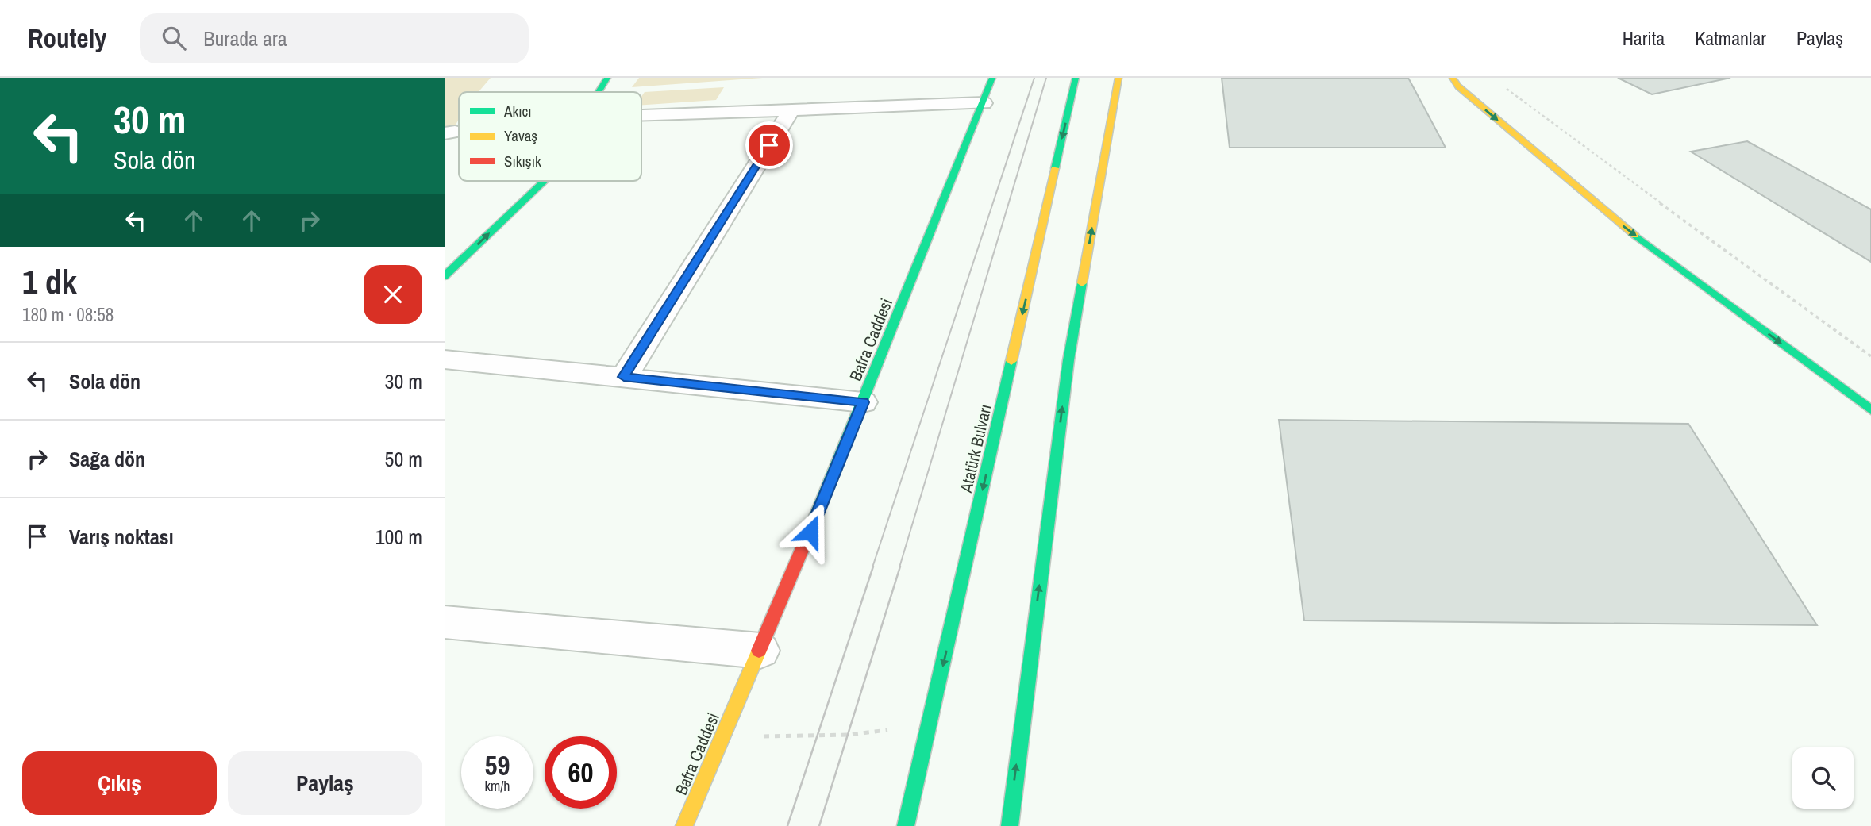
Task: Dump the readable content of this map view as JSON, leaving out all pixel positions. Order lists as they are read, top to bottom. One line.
{"streets":{"main road":["Bafra Caddesi","Atatürk Bulvarı"]},"legend":["Akıcı","Yavaş","Sıkışık"],"page":{"header":"Routely","search":"Burada ara","nav":["Harita","Katmanlar","Paylaş"],"turn":["30 m","Sola dön"],"heading":["1 dk","180 m · 08:58"],"list":[{"name":"Sola dön","value":"30 m"},{"name":"Sağa dön","value":"50 m"},{"name":"Varış noktası","value":"100 m"}],"speed":"59 km/h","limit":"60","buttons":["Çıkış","Paylaş"]}}
